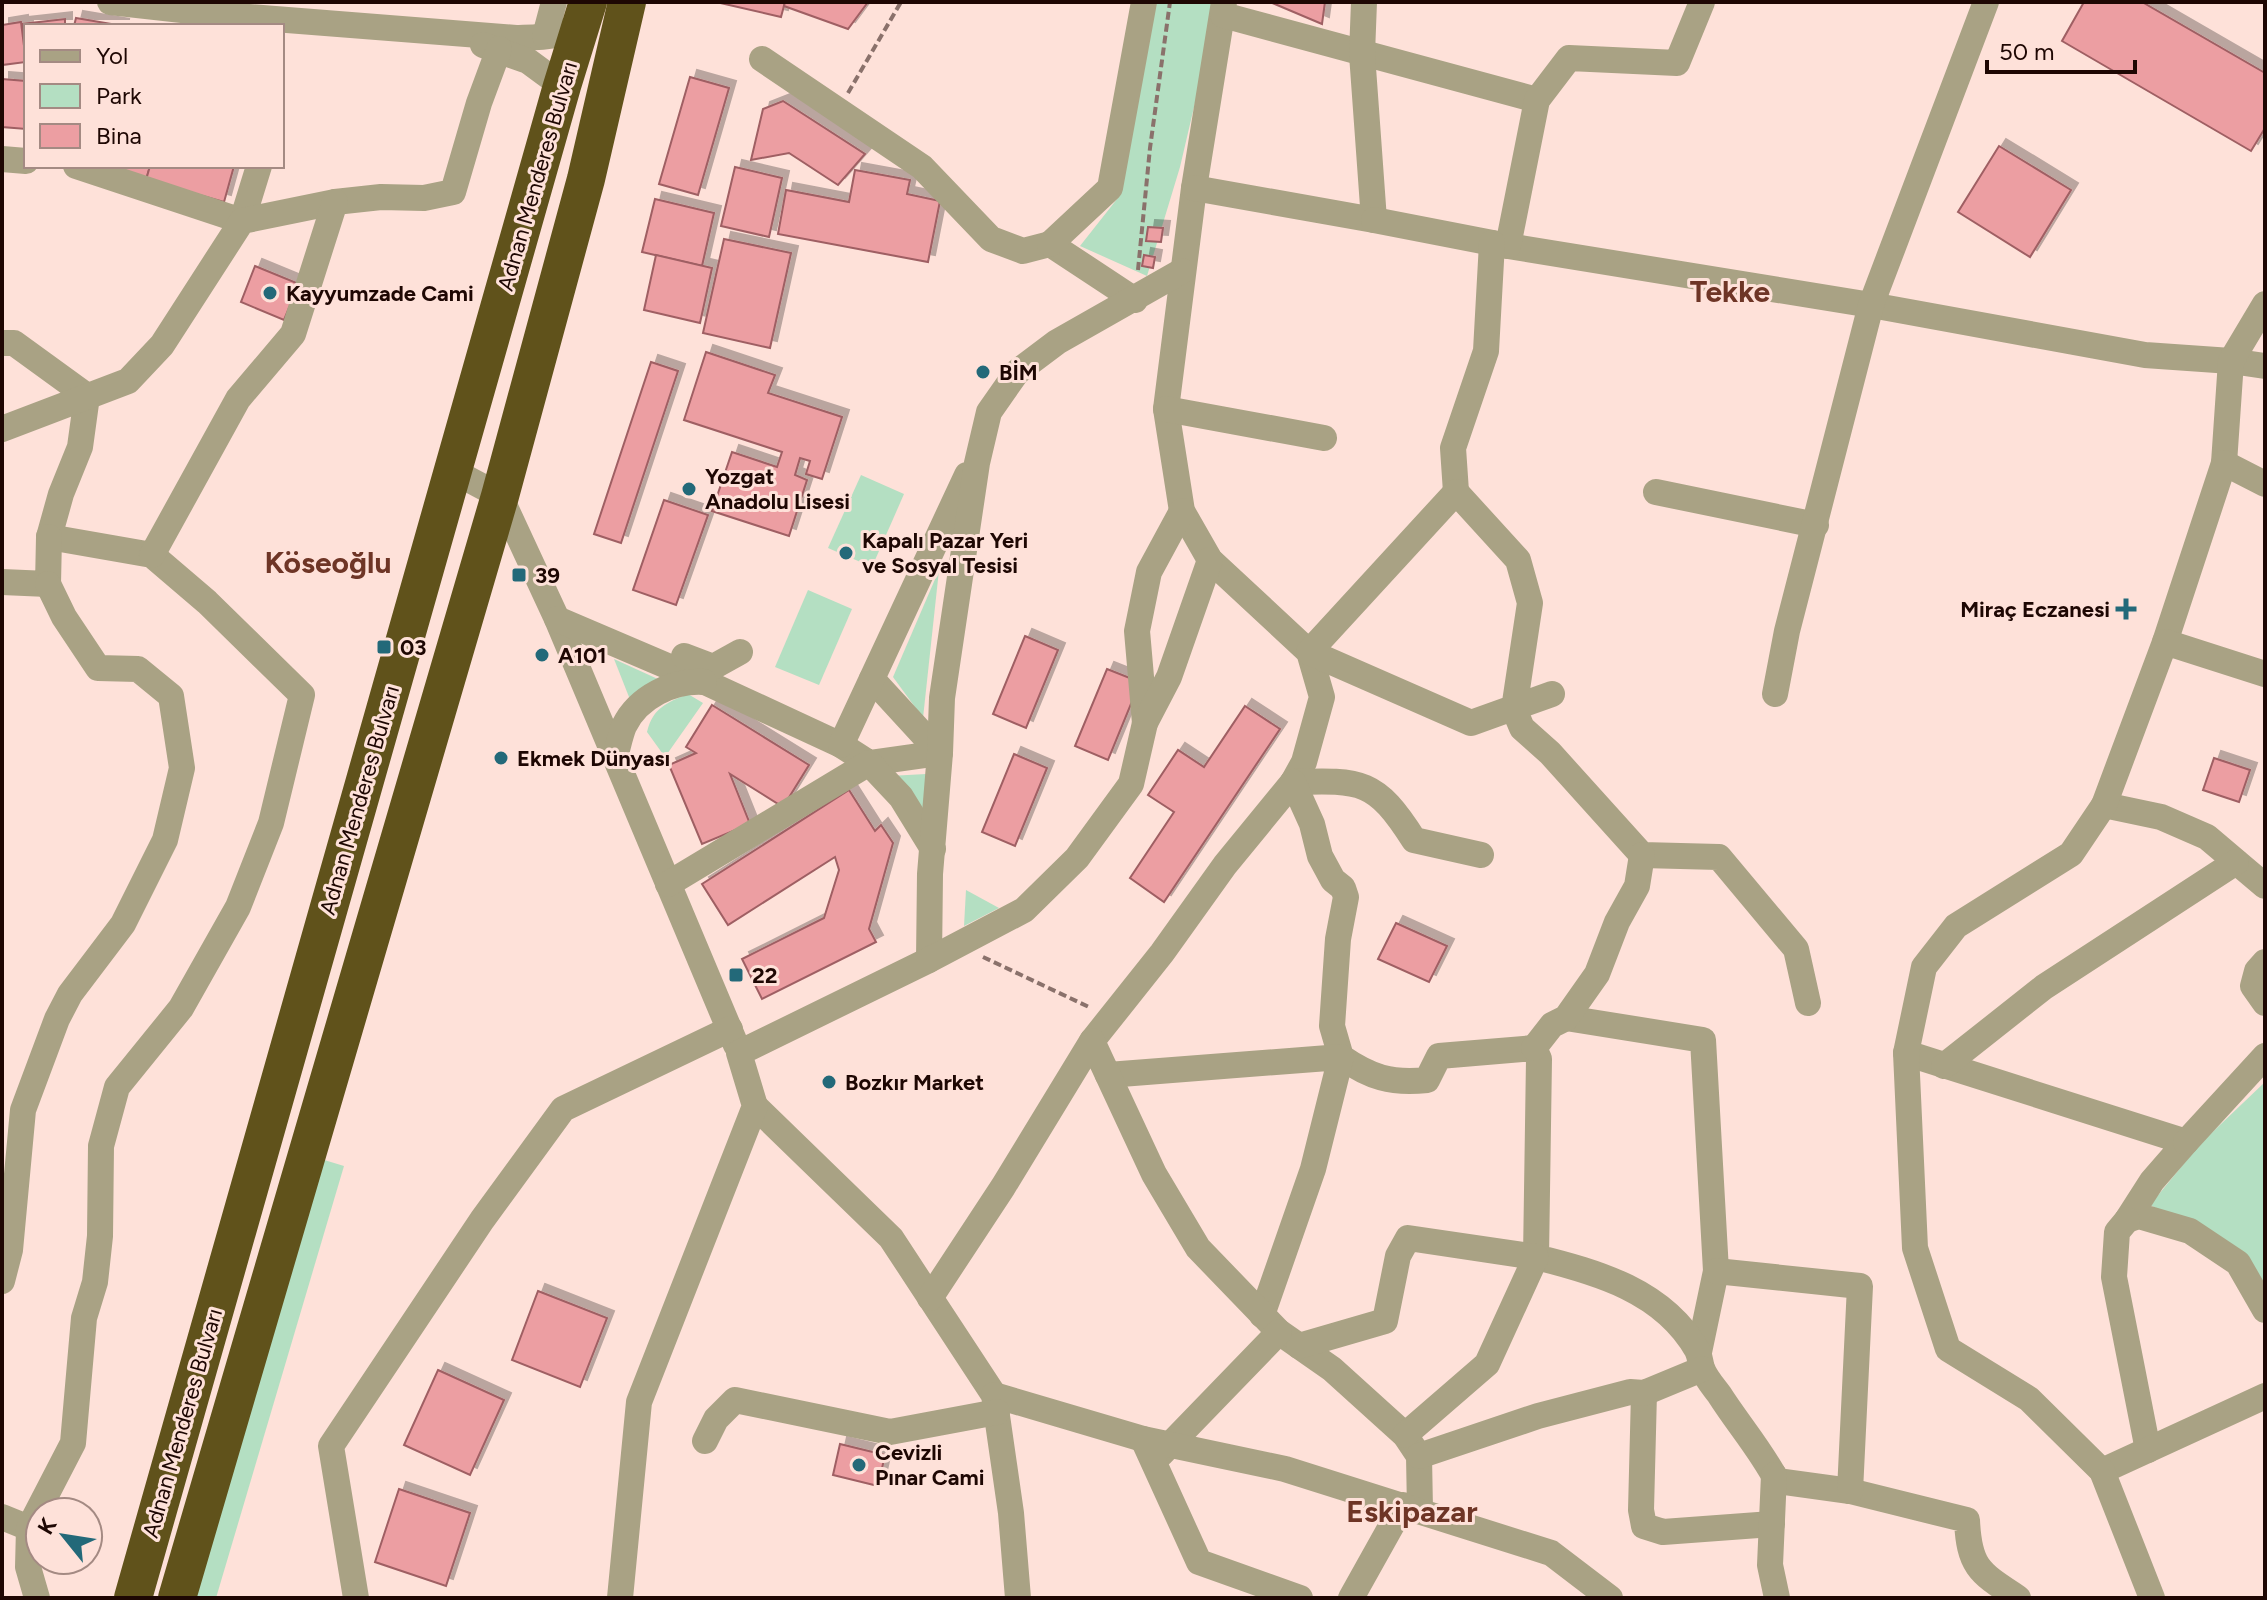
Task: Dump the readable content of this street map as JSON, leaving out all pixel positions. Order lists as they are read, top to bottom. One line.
{"streets":{"highway":["Adnan Menderes Bulvarı"]},"districts":["Tekke","Köseoğlu","Eskipazar"],"places":{"other":["Kayyumzade Cami","BİM","Yozgat Anadolu Lisesi","Kapalı Pazar Yeri ve Sosyal Tesisi","A101","Ekmek Dünyası","Bozkır Market","Cevizli Pınar Cami"],"transit":["39","03","22"],"health":["Miraç Eczanesi"]},"legend":["Yol","Park","Bina"],"scale_bar":"50 m","north":"top left"}
